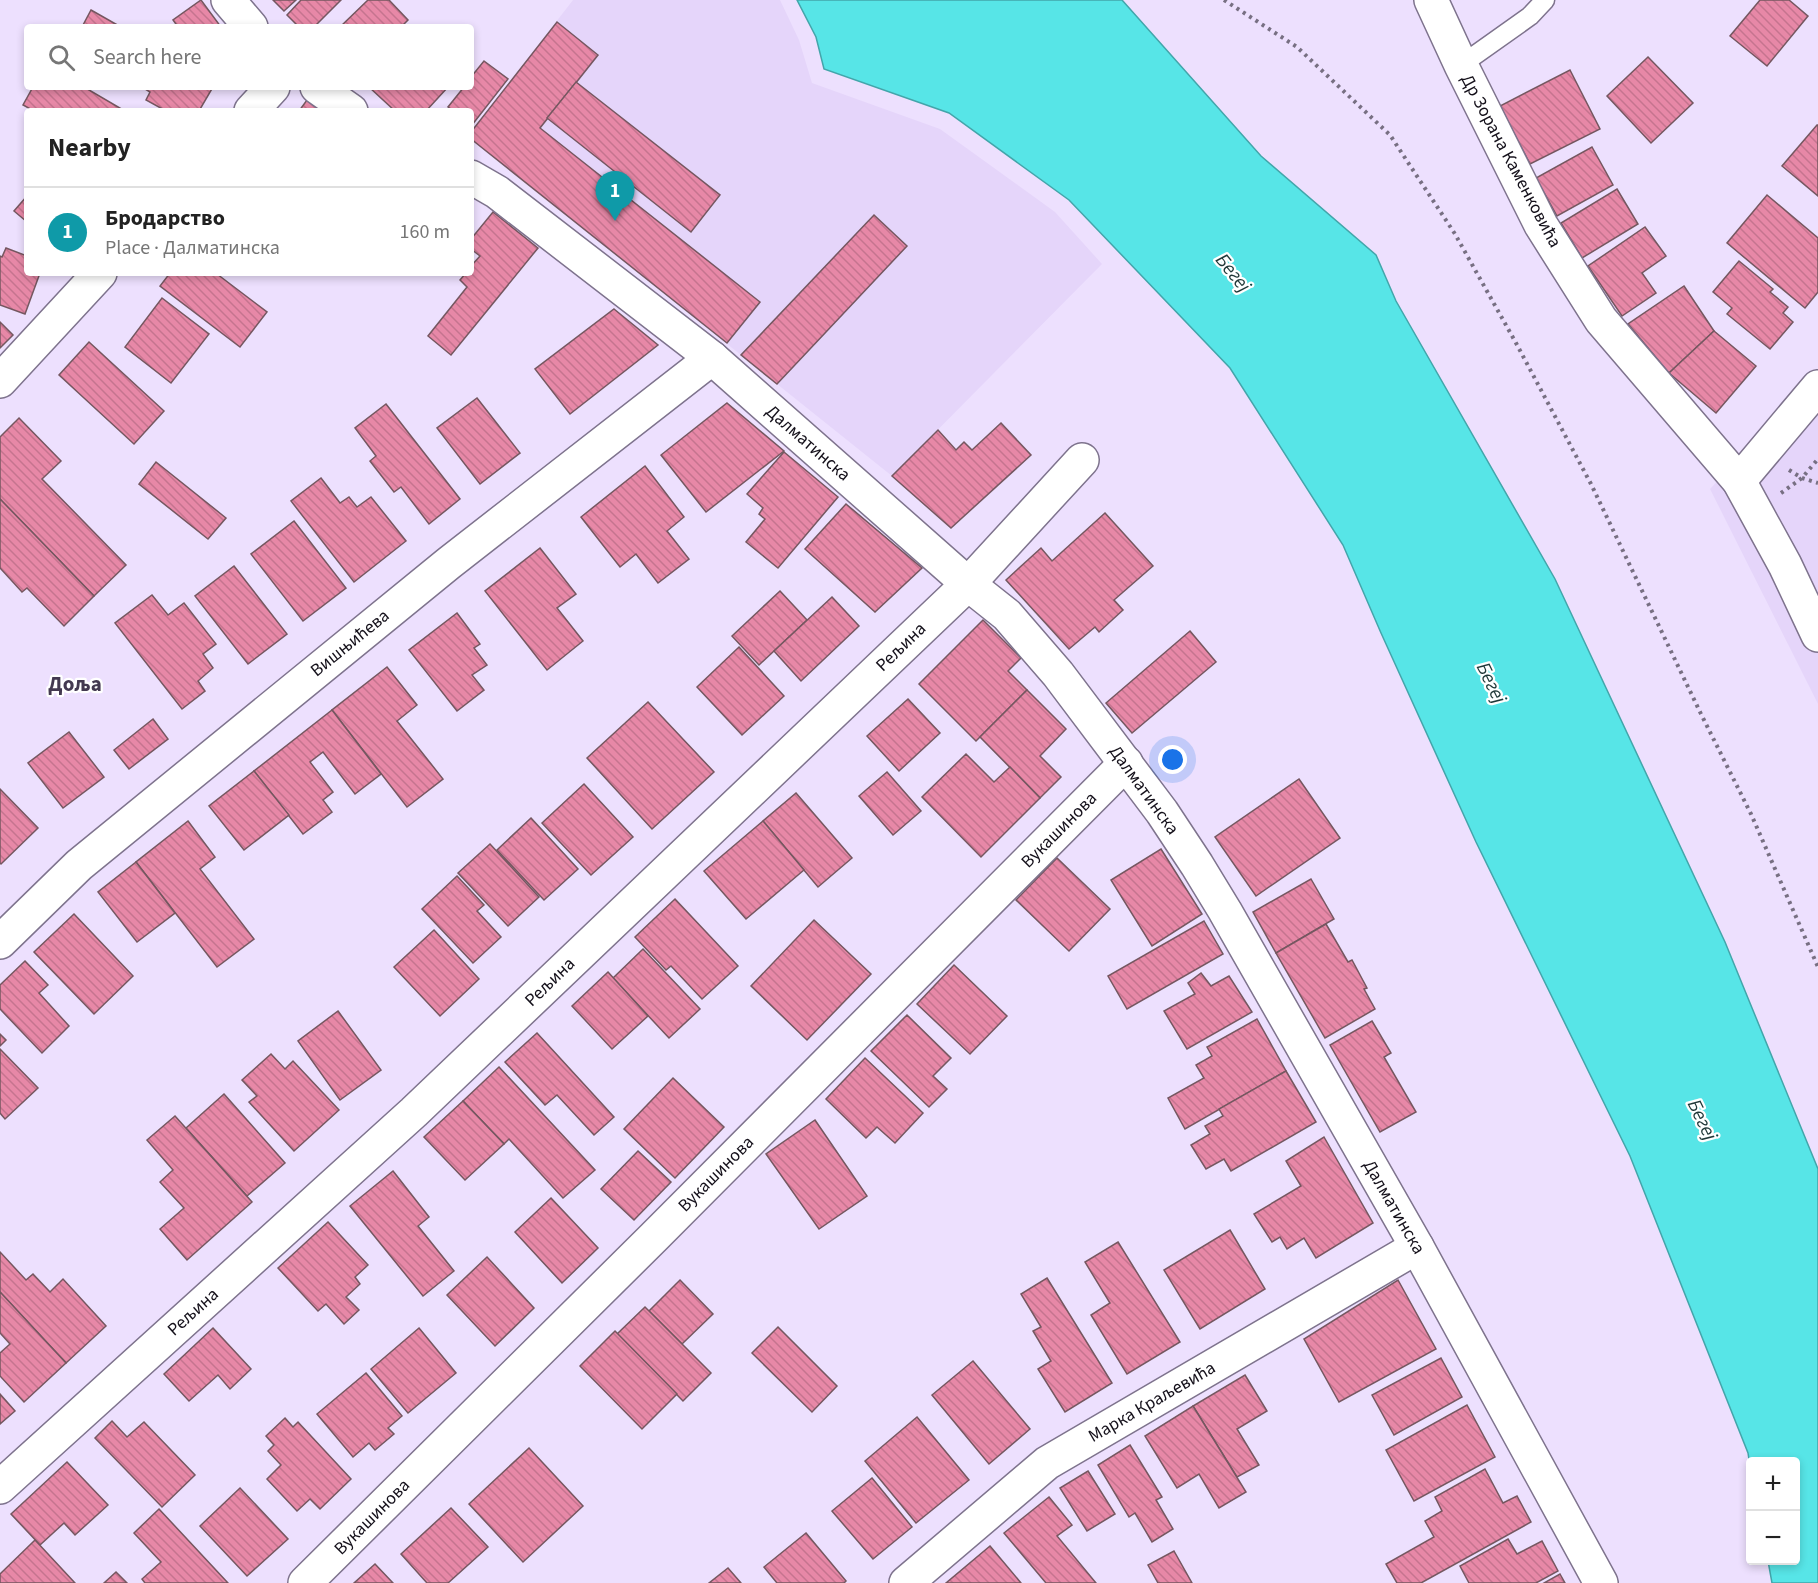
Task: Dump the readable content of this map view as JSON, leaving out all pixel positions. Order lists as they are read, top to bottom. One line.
{"streets":{"street":["Др Зорана Каменковића","Далматинска","Вишњићева","Рељина","Вукашинова","Марка Краљевића"]},"crossings":[["Далматинска","Вишњићева"],["Далматинска","Рељина"],["Далматинска","Вукашинова"],["Далматинска","Марка Краљевића"]],"districts":["Доља"],"water":["Бегеј"],"page":{"search":"Search here","heading":"Nearby","pins":"1","list":[{"mark":"1","name":"Бродарство","note":"Place · Далматинска","value":"160 m"}],"map_buttons":["+","−"]}}
